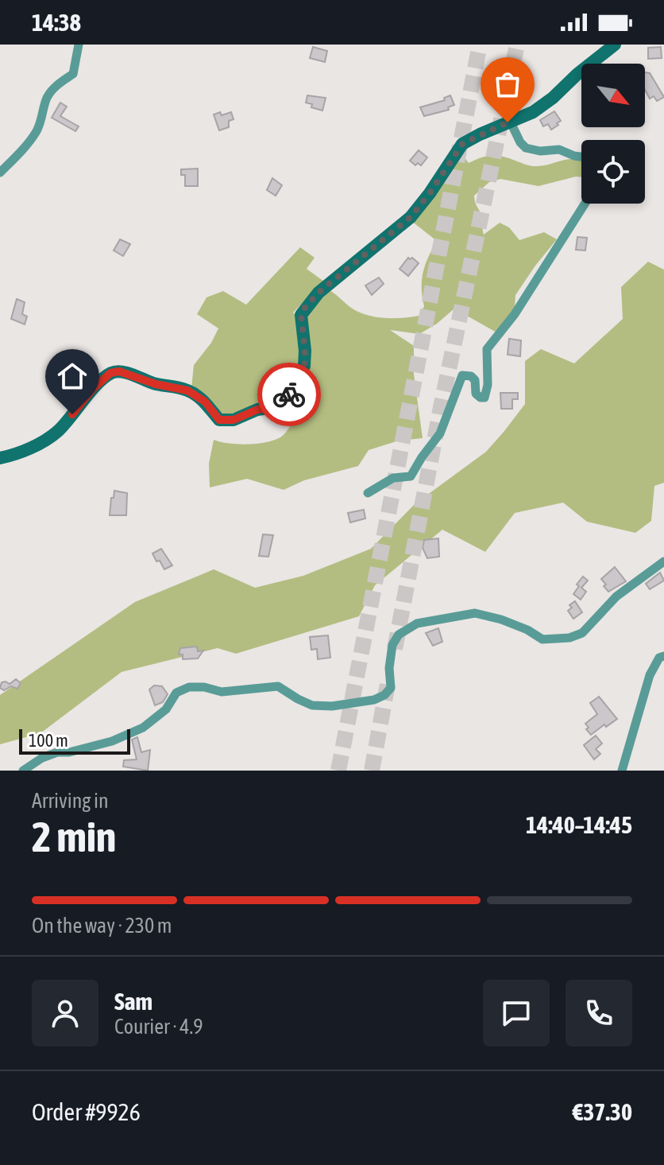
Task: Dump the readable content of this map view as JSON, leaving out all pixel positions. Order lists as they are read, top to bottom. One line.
{"scale_bar":"100 m","north":"bottom right","page":{"status":"14:38","scale":"100 m","heading":["2 min","Arriving in","14:40–14:45"],"panel":["Sam","Courier · 4.9","Order #9926","€37.30"],"bar":"On the way · 230 m"}}
